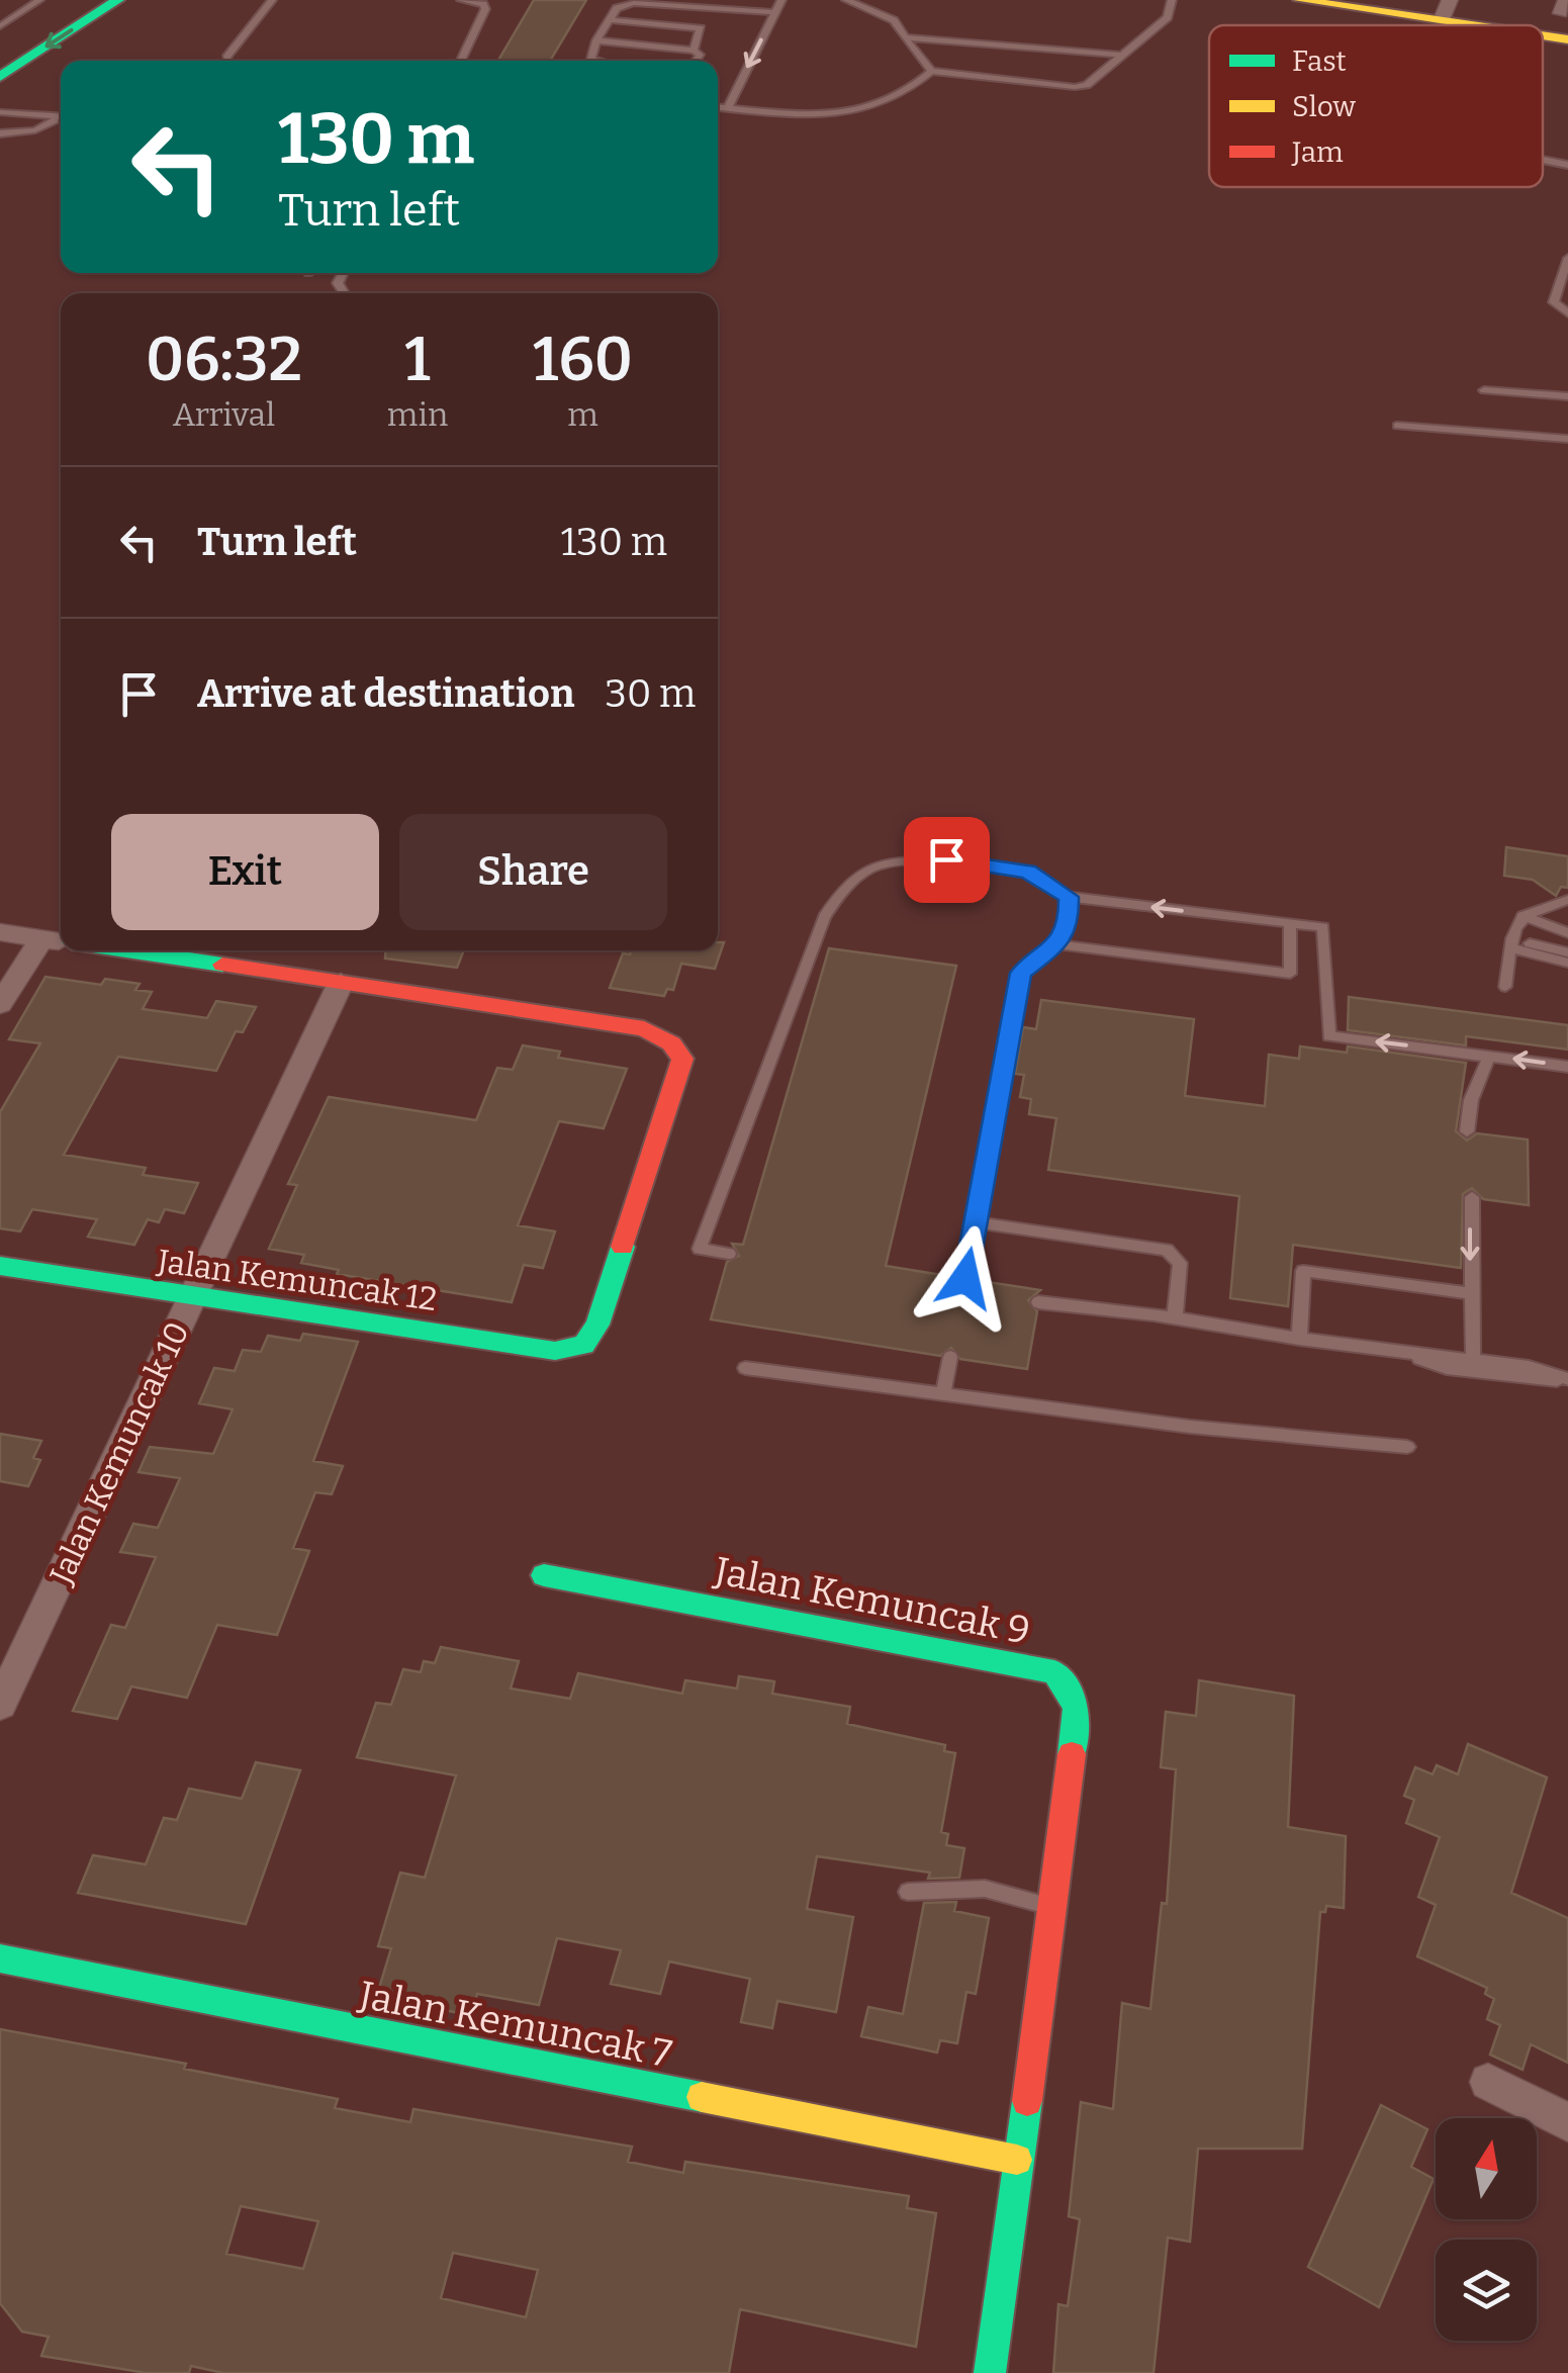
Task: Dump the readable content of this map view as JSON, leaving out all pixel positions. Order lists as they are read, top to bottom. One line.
{"streets":{"street":["Jalan Kemuncak 12","Jalan Kemuncak 10","Jalan Kemuncak 9","Jalan Kemuncak 7"]},"crossings":[["Jalan Kemuncak 12","Jalan Kemuncak 10"],["Jalan Kemuncak 9","Jalan Kemuncak 7"]],"legend":["Fast","Slow","Jam"],"north":"top","page":{"turn":["130 m","Turn left"],"eta":["06:32","Arrival","1","min","160","m"],"list":[{"name":"Turn left","value":"130 m"},{"name":"Arrive at destination","value":"30 m"}],"buttons":["Exit","Share"]}}
